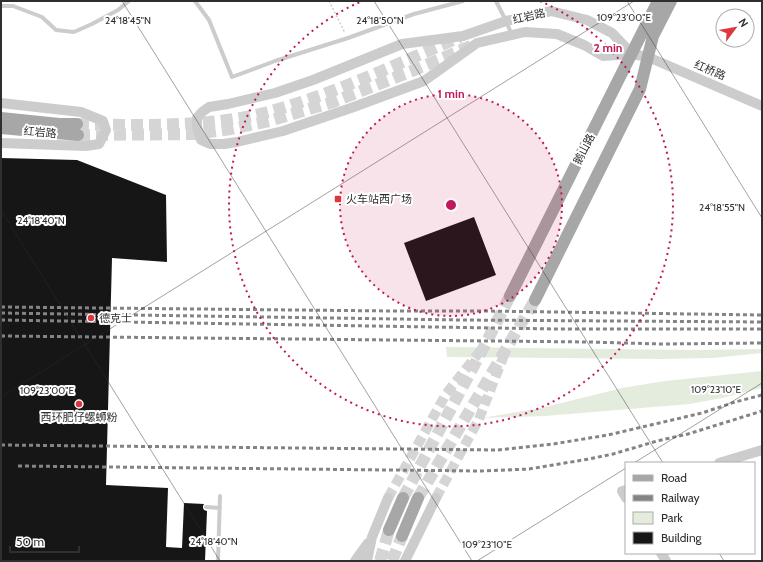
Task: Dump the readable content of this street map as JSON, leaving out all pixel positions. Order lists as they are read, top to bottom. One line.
{"streets":{"main road":["红岩路","鹅山路"],"street":["红桥路"]},"crossings":[["红岩路","红桥路"],["红岩路","鹅山路"]],"places":{"transit":["火车站西广场"],"other":["德克士","西环肥仔螺蛳粉"]},"legend":["Road","Railway","Park","Building"],"scale_bar":"50 m","north":"top right","coordinates":["109°23'00\"E","24°18'45\"N","24°18'50\"N","24°18'55\"N","24°18'40\"N","109°23'10\"E"],"rings":["2 min","1 min"]}
